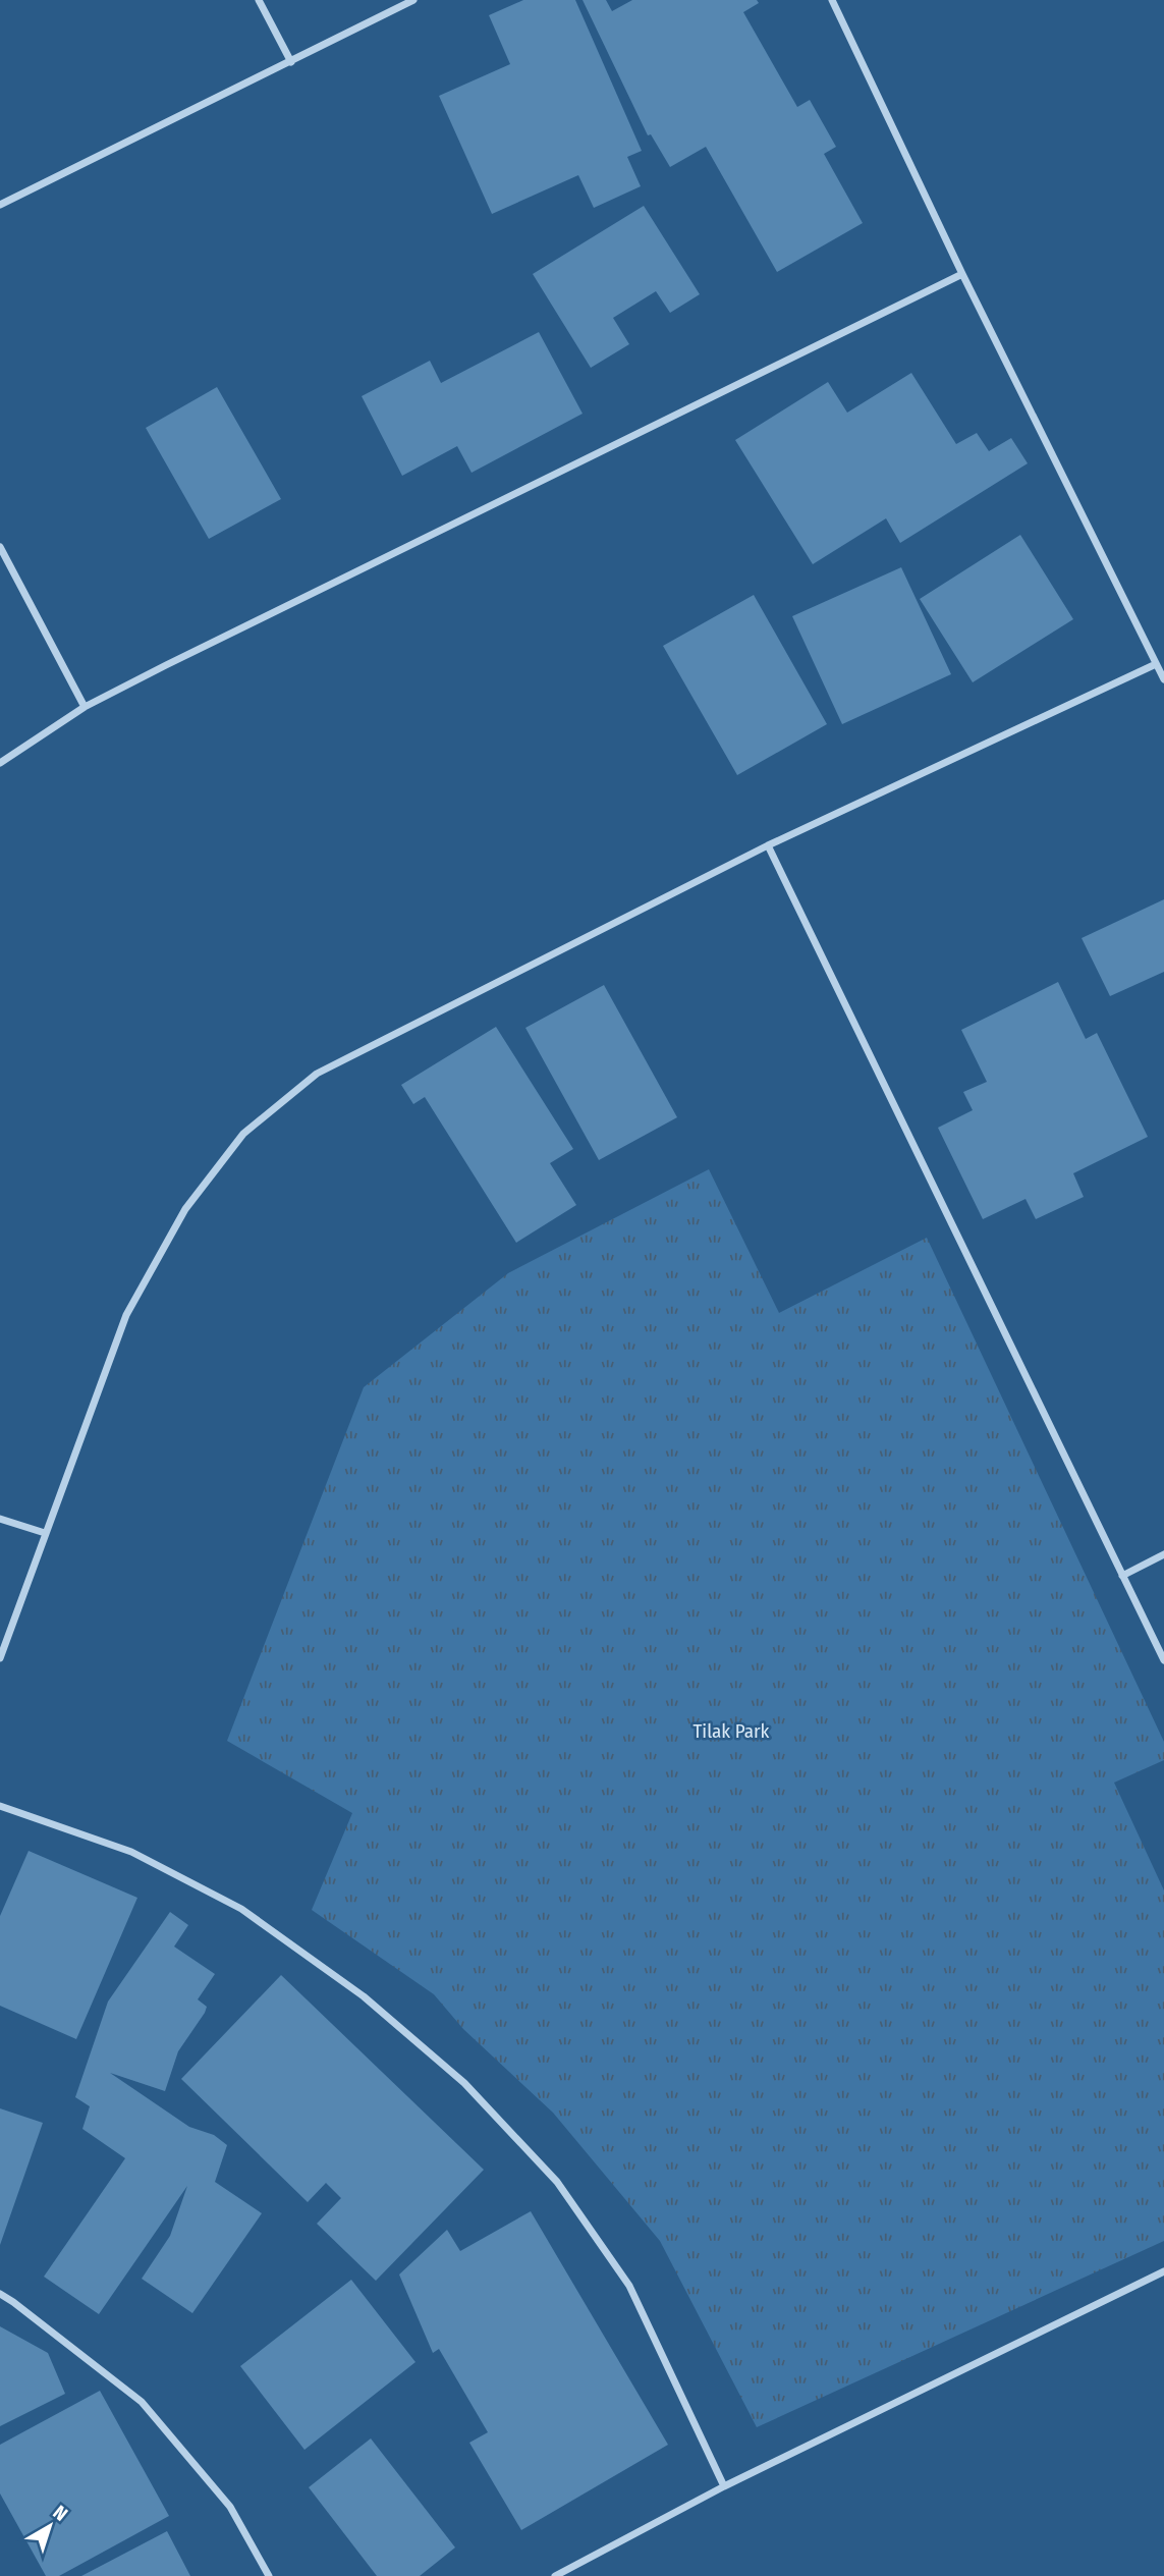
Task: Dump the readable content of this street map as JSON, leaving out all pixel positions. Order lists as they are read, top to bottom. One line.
{"parks":["Tilak Park"],"north":"top right"}
